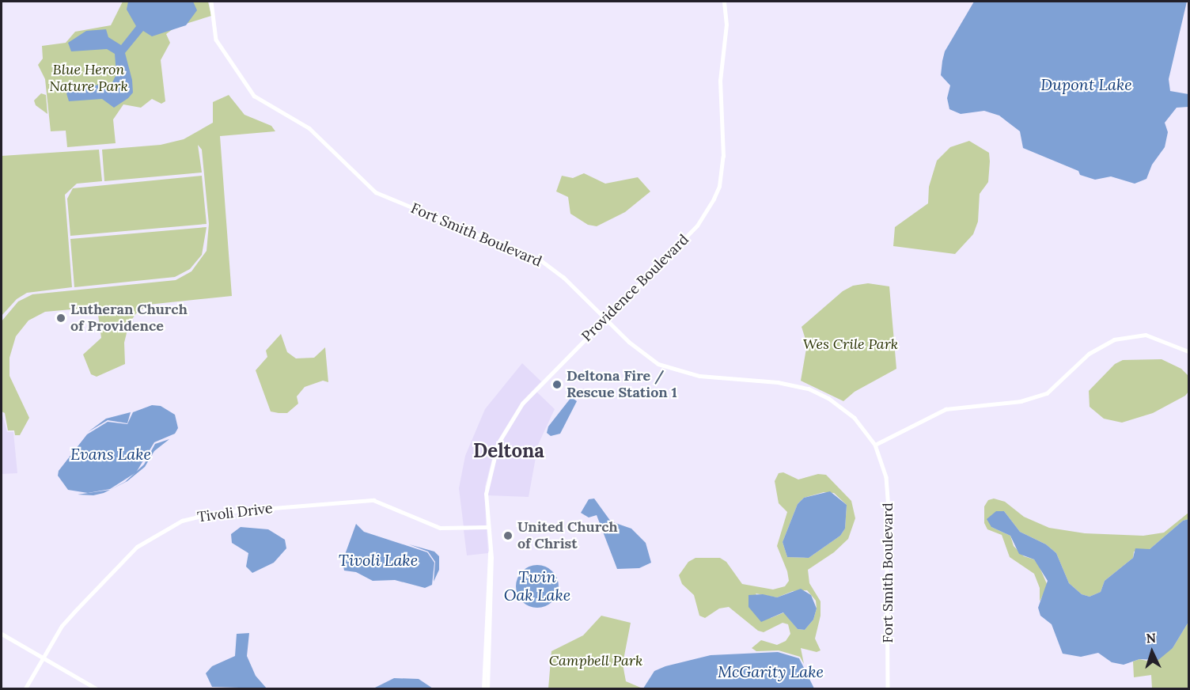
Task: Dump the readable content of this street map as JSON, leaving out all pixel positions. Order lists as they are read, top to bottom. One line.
{"streets":{"main road":["Providence Boulevard"],"street":["Fort Smith Boulevard","Tivoli Drive"]},"crossings":[["Fort Smith Boulevard","Providence Boulevard"],["Providence Boulevard","Tivoli Drive"]],"districts":["Deltona"],"water":["Dupont Lake","Evans Lake","Tivoli Lake","Twin Oak Lake","McGarity Lake"],"parks":["Blue Heron Nature Park","Wes Crile Park","Campbell Park"],"places":["Lutheran Church of Providence","Deltona Fire / Rescue Station 1","United Church of Christ"],"north":"top"}
